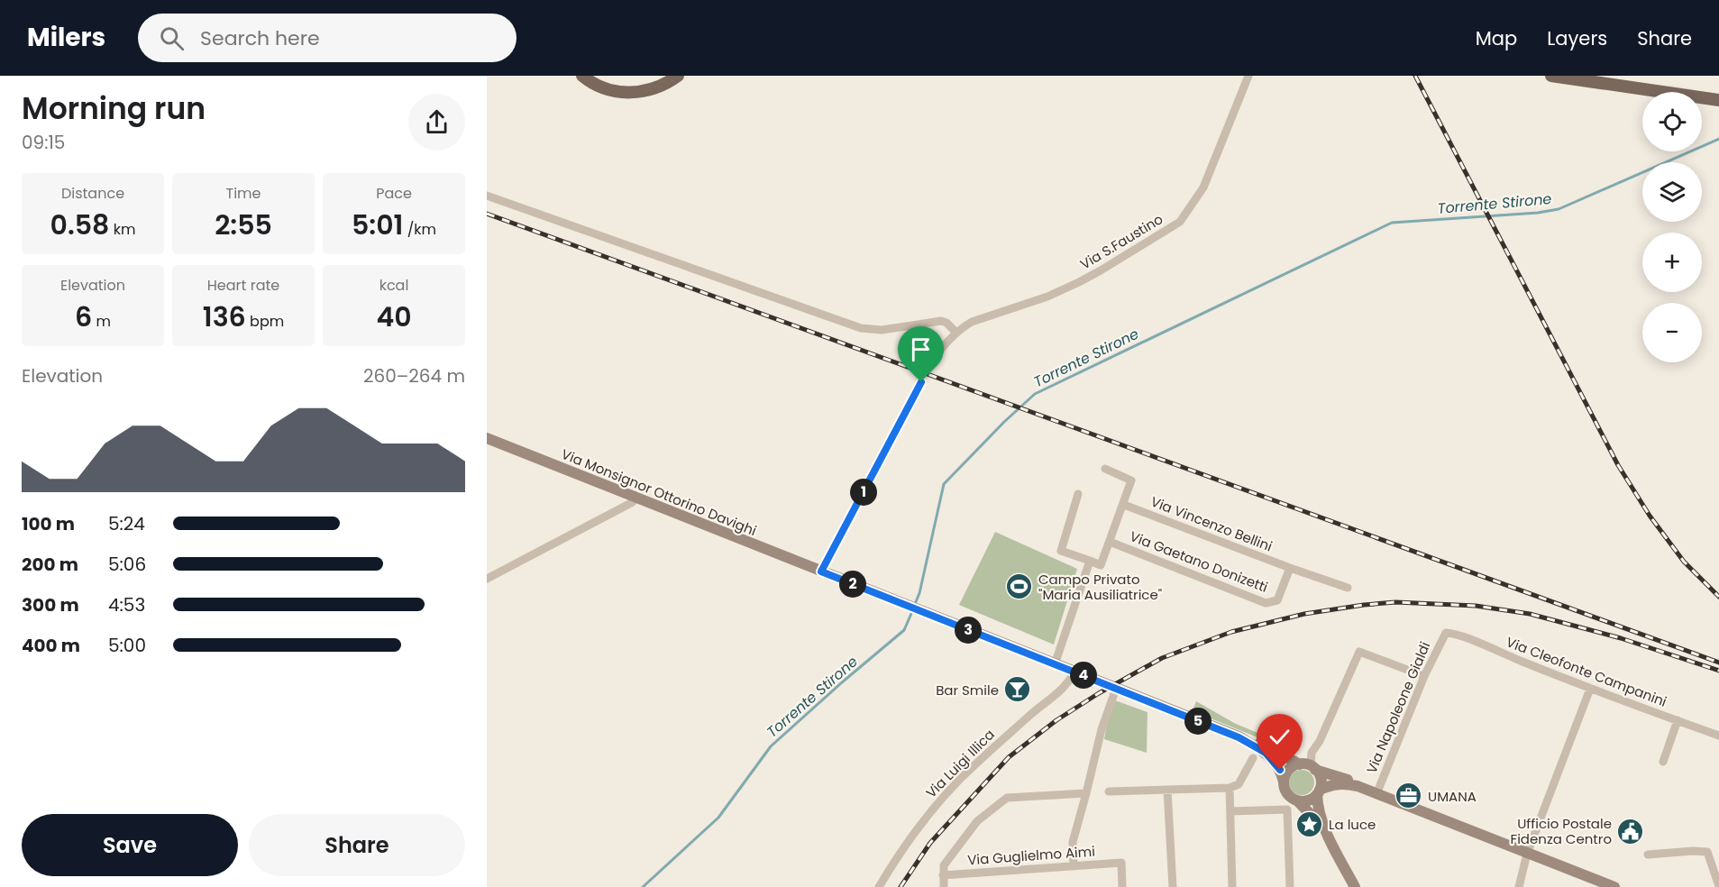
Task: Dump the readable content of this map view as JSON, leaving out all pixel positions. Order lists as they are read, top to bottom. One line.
{"streets":{"main road":["Via Monsignor Ottorino Davighi"],"street":["Via S.Faustino","Via Vincenzo Bellini","Via Gaetano Donizetti","Via Cleofonte Campanini","Via Napoleone Gialdi","Via Luigi Illica","Via Guglielmo Aimi"]},"crossings":[["Via Monsignor Ottorino Davighi","Via Luigi Illica"],["Via Vincenzo Bellini","Via Gaetano Donizetti"],["Via Cleofonte Campanini","Via Napoleone Gialdi"]],"water":["Torrente Stirone"],"places":{"sports":["Campo Privato \"Maria Ausiliatrice\""],"bar":["Bar Smile"],"office":["UMANA"],"place":["La luce"],"public building":["Ufficio Postale Fidenza Centro"]},"page":{"header":"Milers","search":"Search here","nav":["Map","Layers","Share"],"heading":["Morning run","09:15"],"map_buttons":["+","−"],"stats":[["Distance","0.58 km"],["Time","2:55"],["Pace","5:01 /km"],["Elevation","6 m"],["Heart rate","136 bpm"],["kcal","40"]],"chart":["Elevation","260–264 m"],"pins":["1","2","3","4","5"],"list":[{"name":"100 m","note":"5:24"},{"name":"200 m","note":"5:06"},{"name":"300 m","note":"4:53"},{"name":"400 m","note":"5:00"}],"buttons":["Save","Share"]}}
